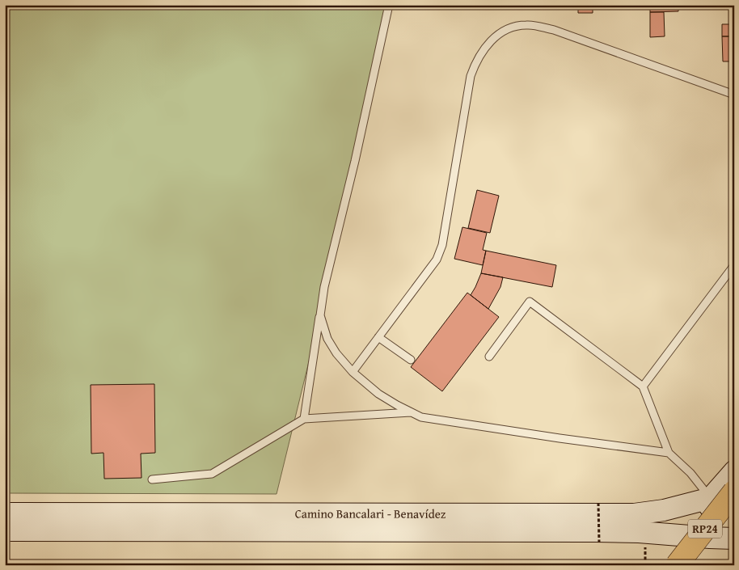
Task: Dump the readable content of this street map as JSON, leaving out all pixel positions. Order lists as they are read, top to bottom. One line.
{"streets":{"main road":["Camino Bancalari - Benavídez","RP24"]}}
